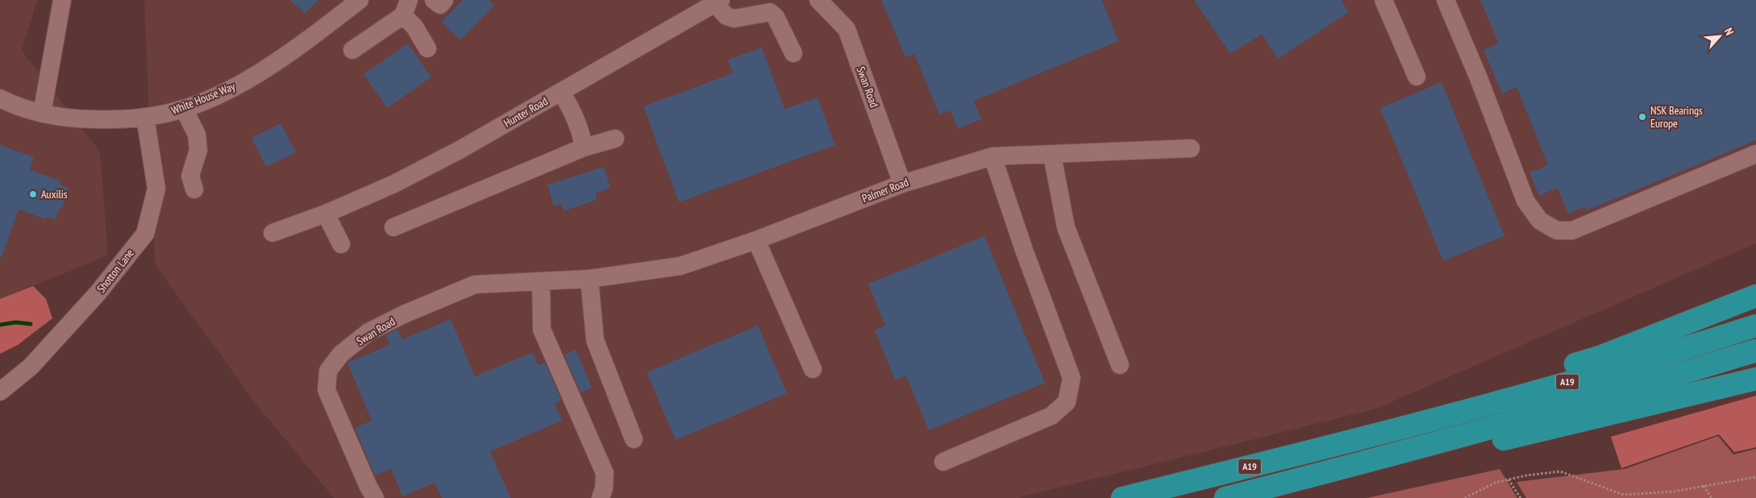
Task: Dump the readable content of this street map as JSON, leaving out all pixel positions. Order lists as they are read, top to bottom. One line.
{"streets":{"highway":["A19"],"street":["Swan Road","White House Way","Hunter Road","Palmer Road","Shotton Lane"]},"crossings":[["Swan Road","Palmer Road"],["White House Way","Shotton Lane"]],"places":["NSK Bearings Europe","Auxilis"],"north":"top right"}
